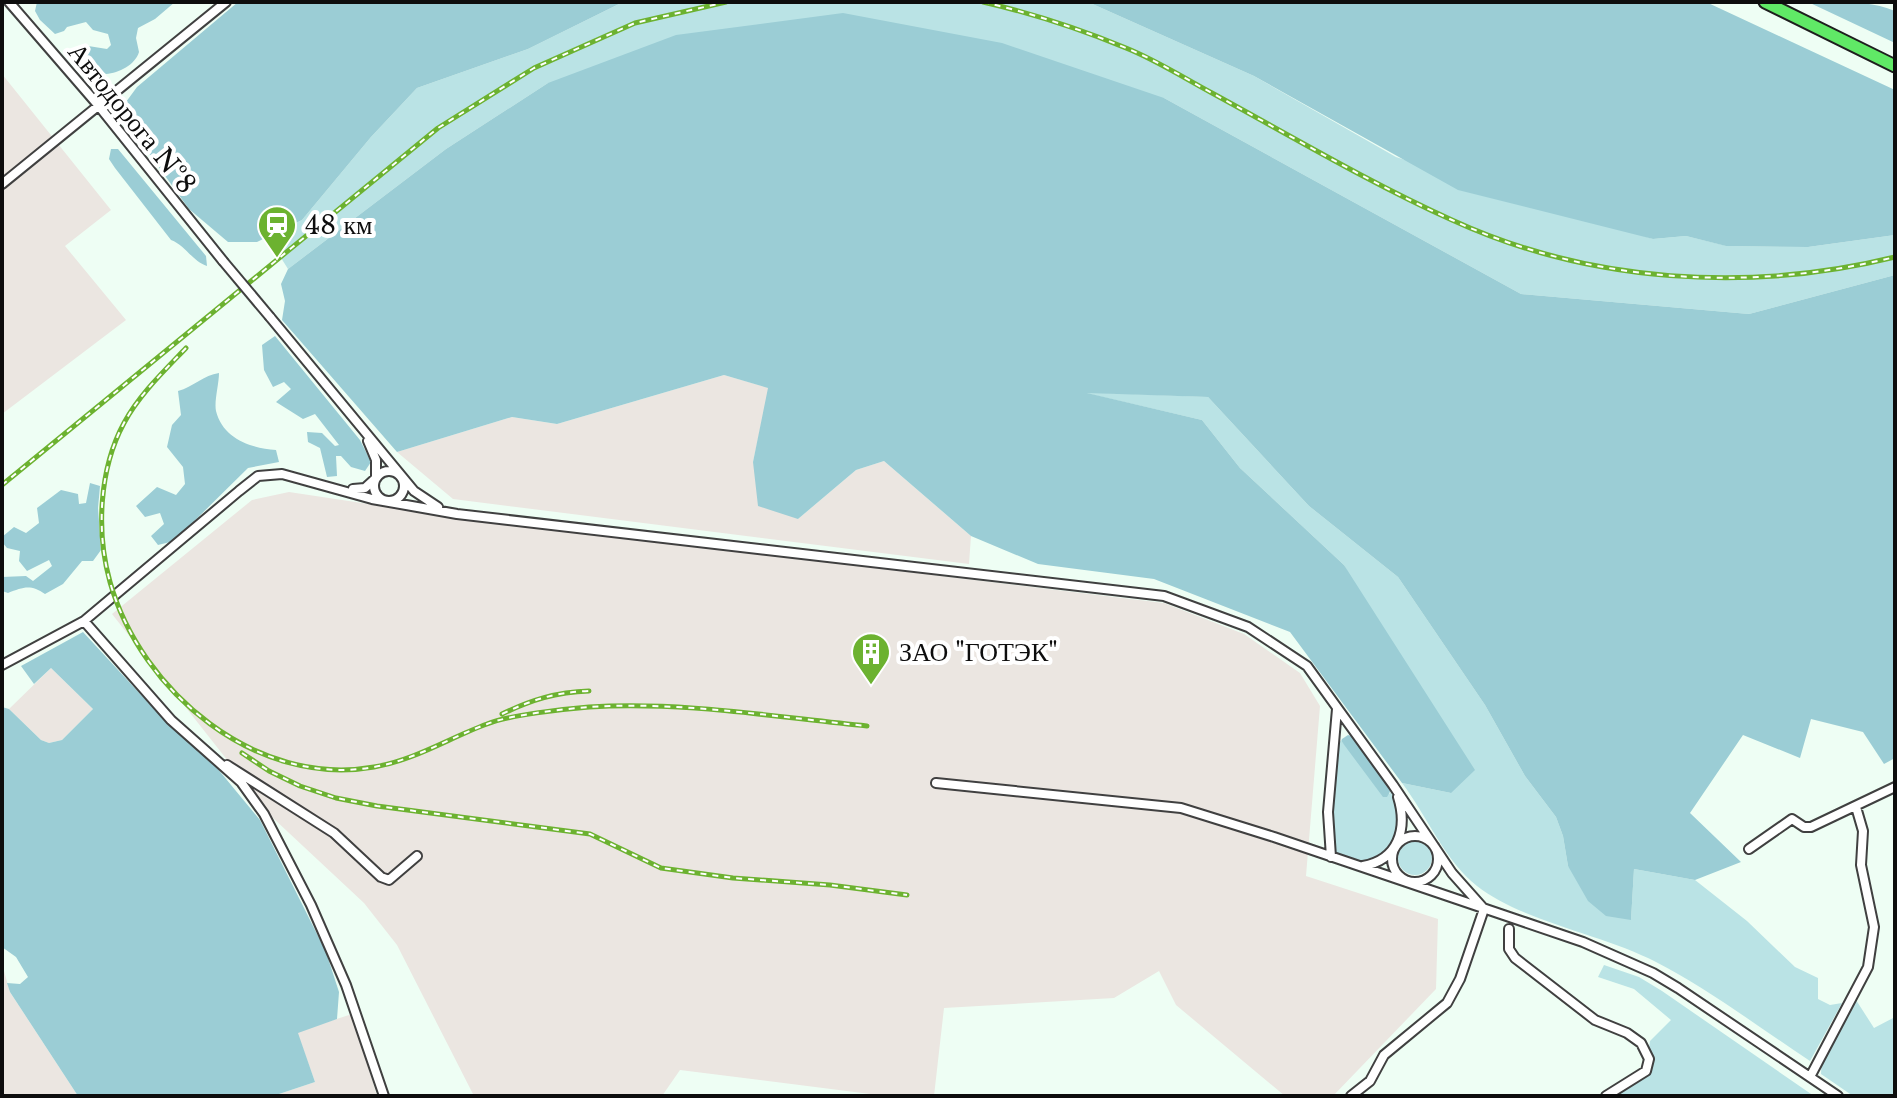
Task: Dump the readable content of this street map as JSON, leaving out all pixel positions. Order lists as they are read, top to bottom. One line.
{"streets":{"street":["Автодорога №8"]},"places":{"station":["48 км"],"building":["ЗАО \"ГОТЭК\""]}}
